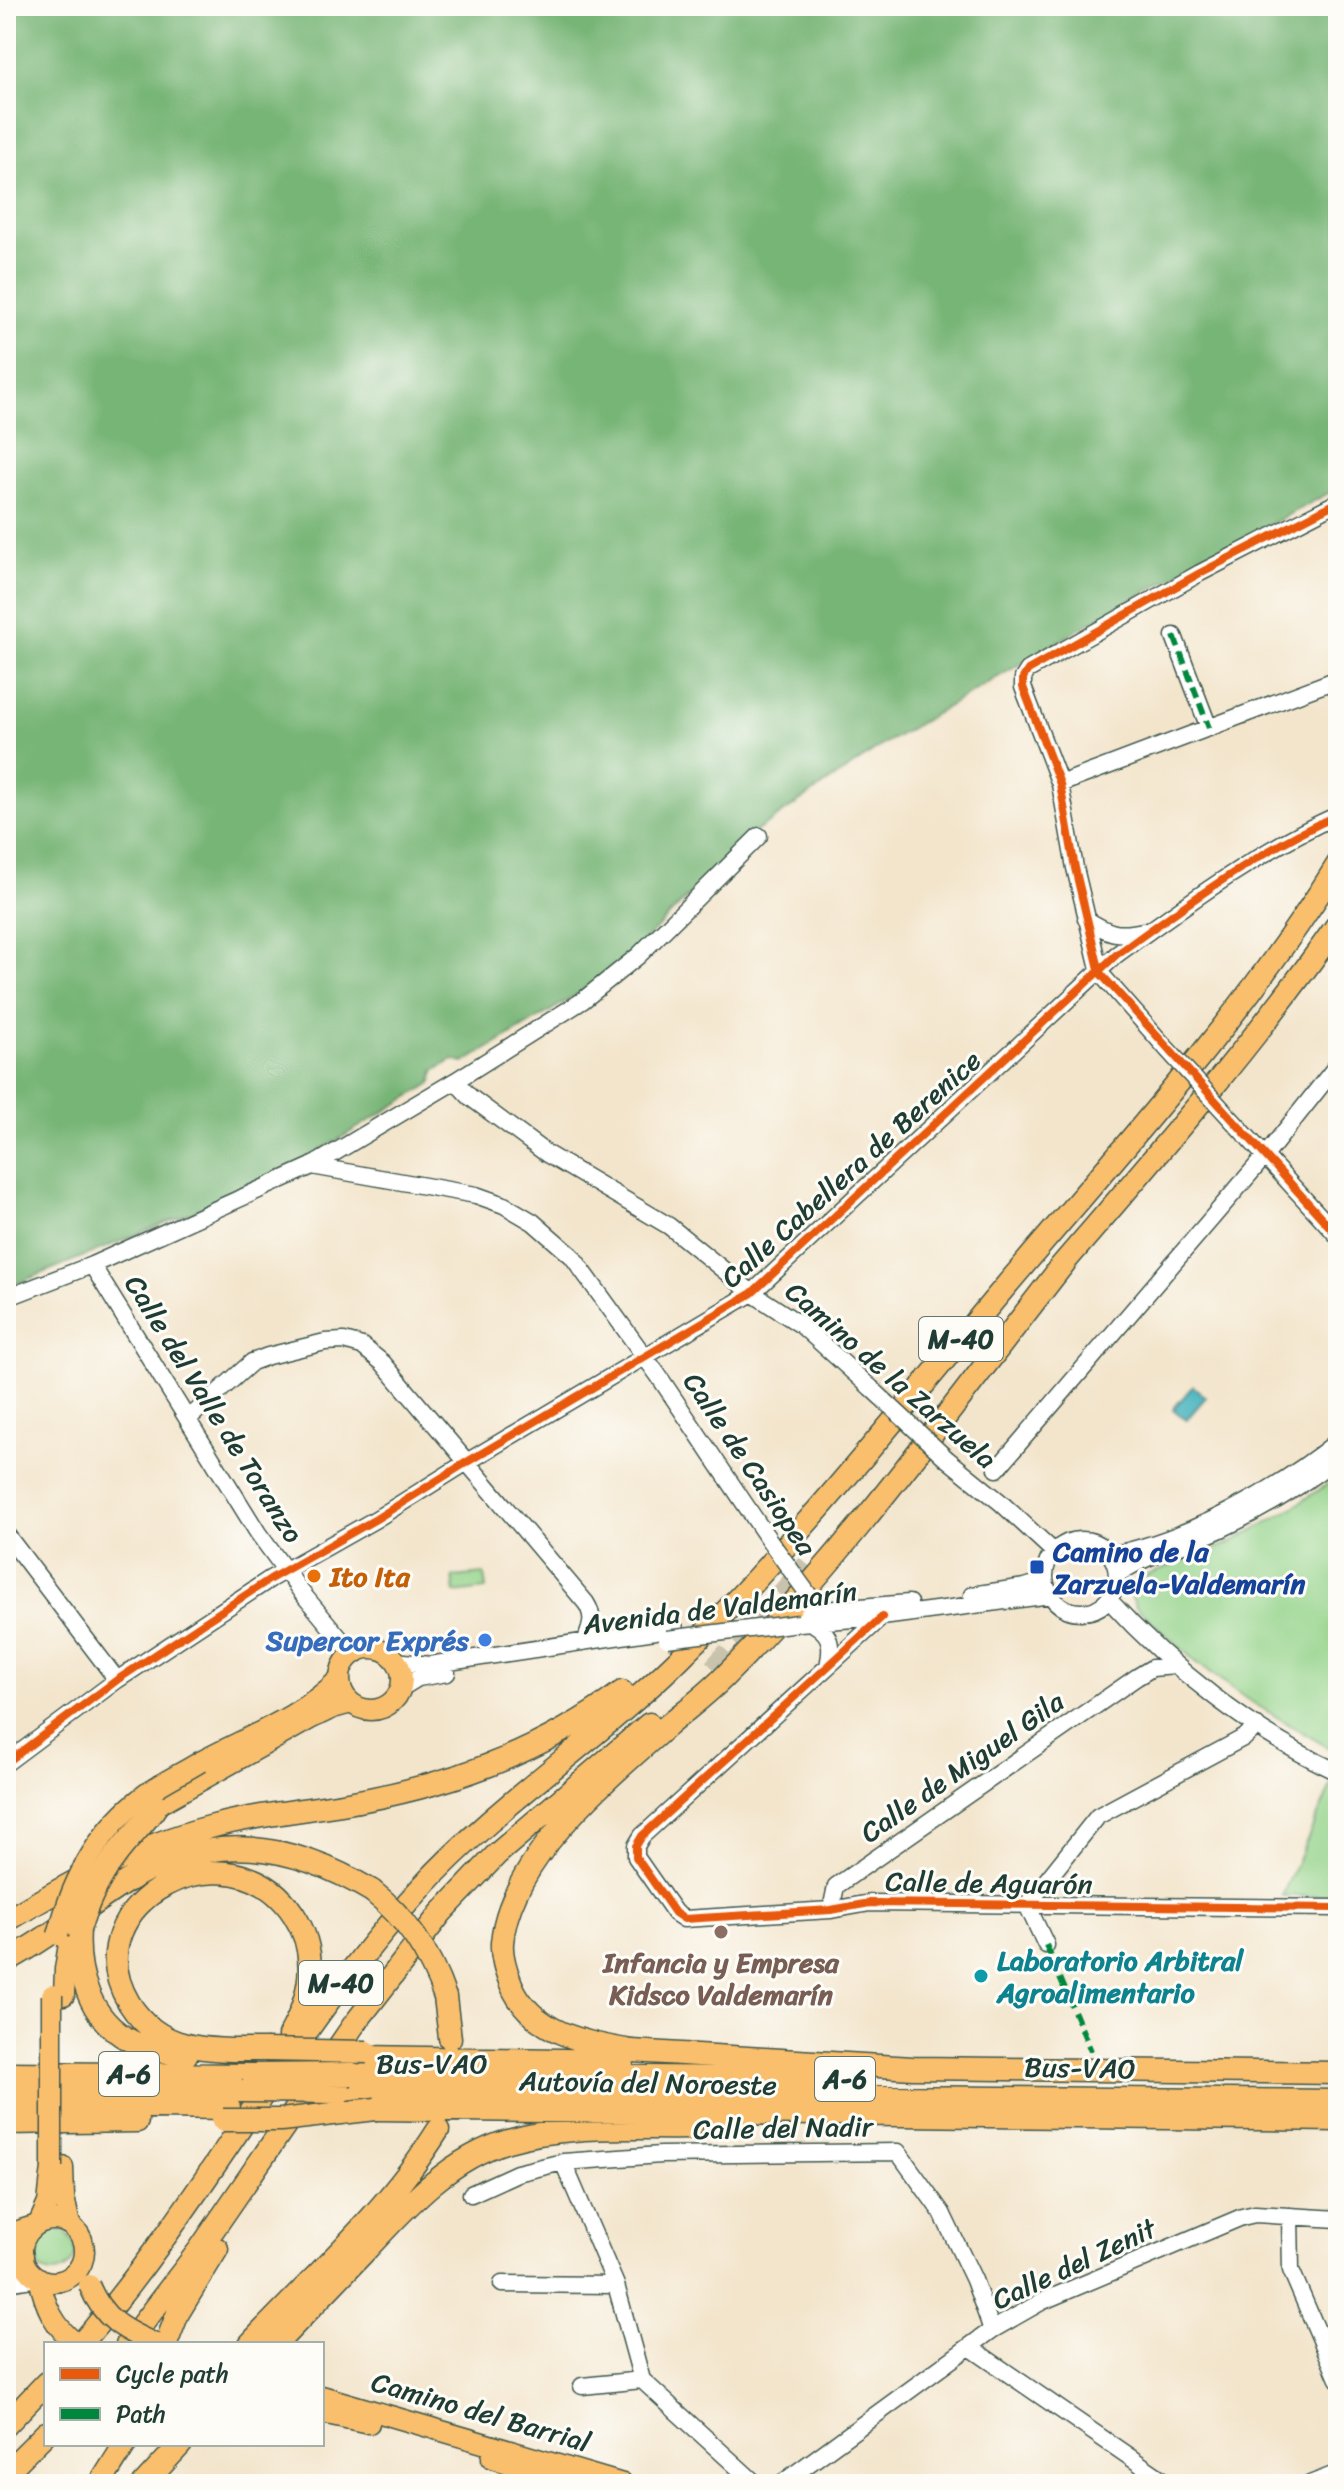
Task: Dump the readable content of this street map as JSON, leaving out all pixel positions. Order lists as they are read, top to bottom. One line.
{"streets":{"highway":["M-40","Bus-VAO","A-6","Autovía del Noroeste"],"main road":["Camino del Barrial"],"street":["Calle Cabellera de Berenice","Camino de la Zarzuela","Calle del Valle de Toranzo","Calle de Casiopea","Avenida de Valdemarín","Calle de Miguel Gila","Calle de Aguarón","Calle del Nadir","Calle del Zenit"]},"crossings":[["Calle Cabellera de Berenice","Camino de la Zarzuela"],["Calle Cabellera de Berenice","Calle del Valle de Toranzo"],["Calle Cabellera de Berenice","Calle de Casiopea"],["Camino de la Zarzuela","Avenida de Valdemarín"],["Calle del Valle de Toranzo","Avenida de Valdemarín"],["Calle de Casiopea","Avenida de Valdemarín"],["Calle de Casiopea","Calle de Aguarón"],["Calle de Miguel Gila","Calle de Aguarón"],["Bus-VAO","Autovía del Noroeste"],["Calle del Nadir","Calle del Zenit"]],"places":{"transit":["Camino de la Zarzuela-Valdemarín"],"other":["Ito Ita","Supercor Exprés","Infancia y Empresa Kidsco Valdemarín","Laboratorio Arbitral Agroalimentario"]},"legend":["Cycle path","Path"]}
